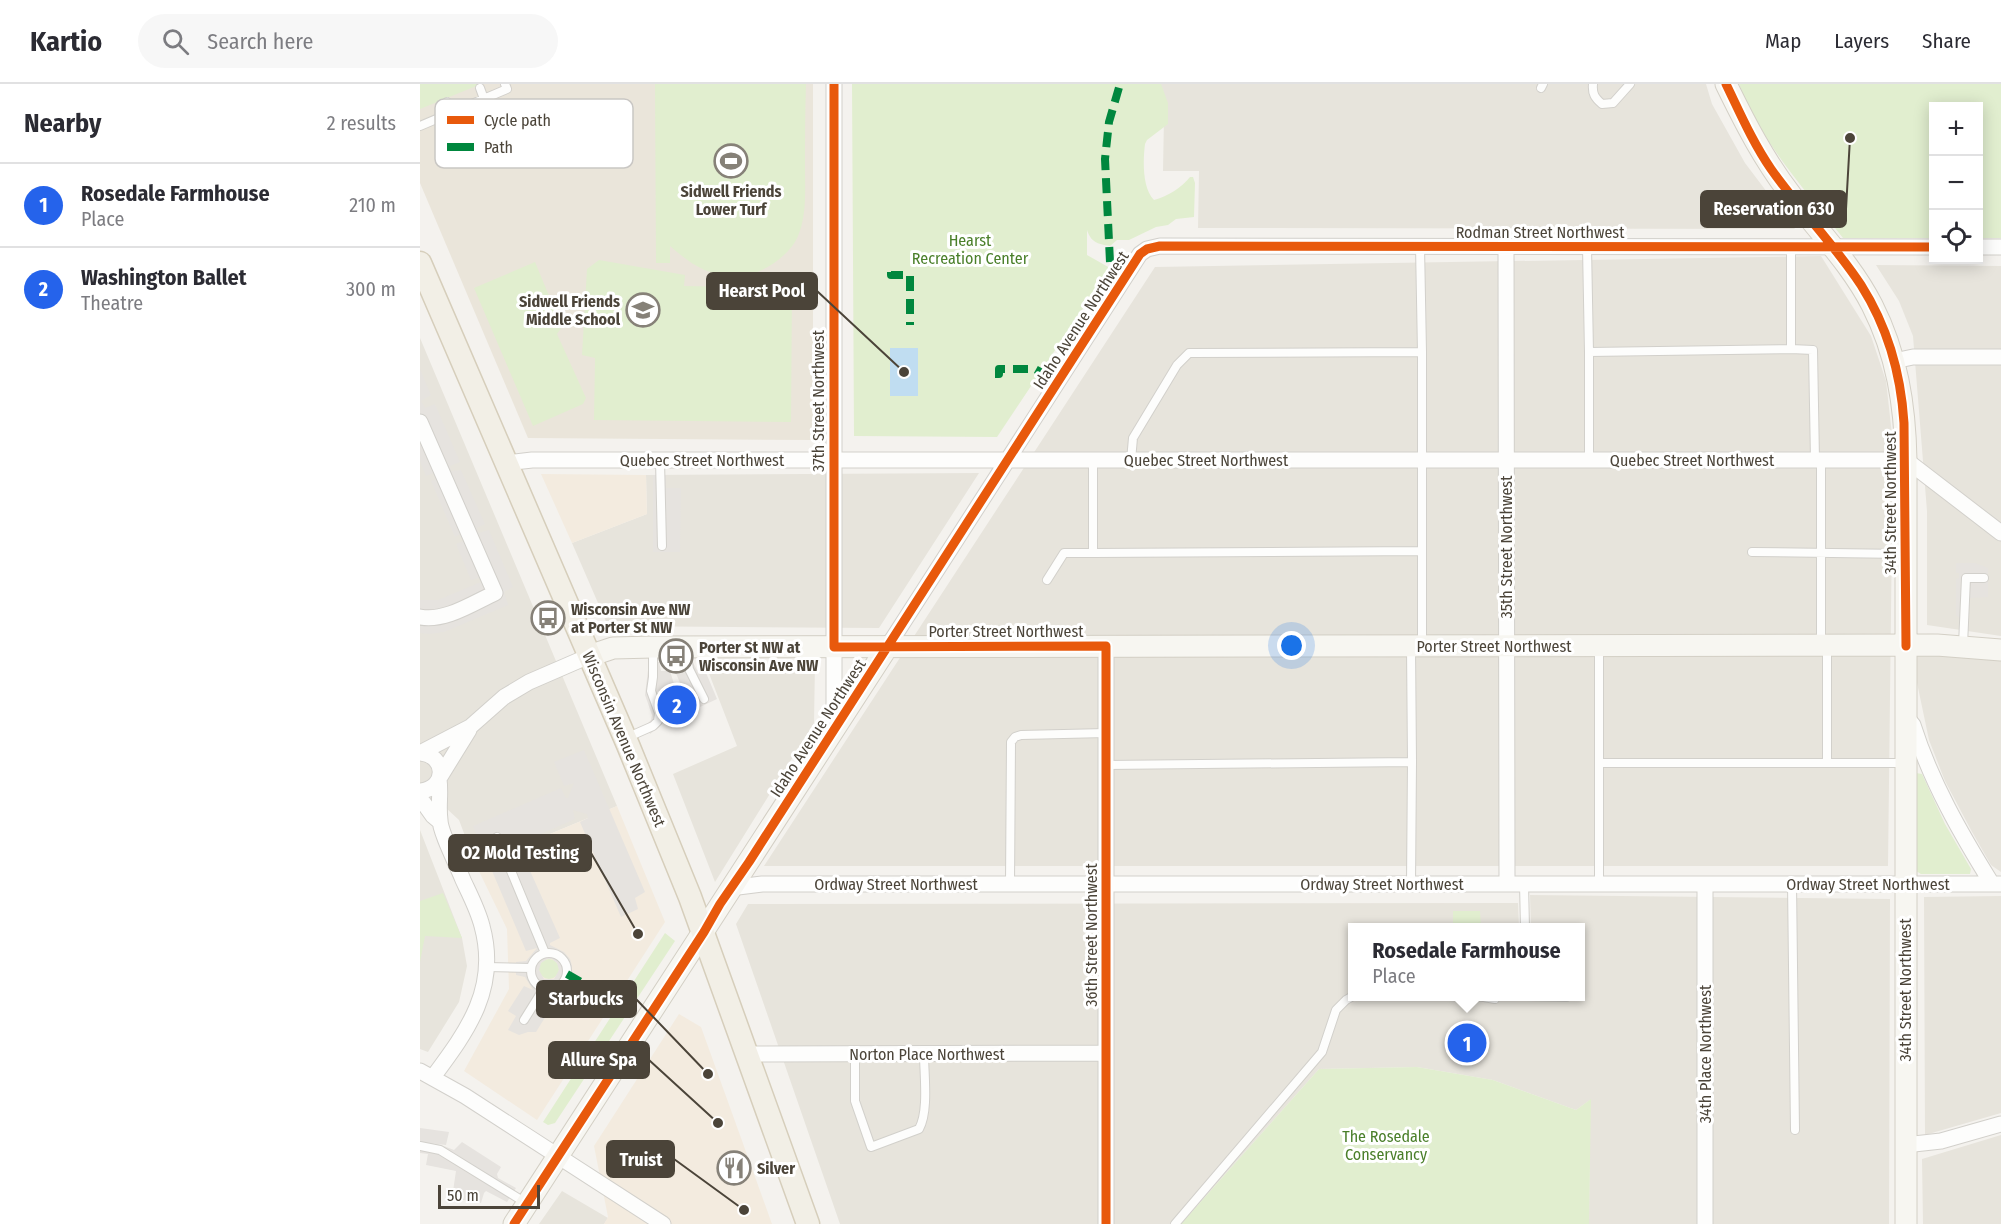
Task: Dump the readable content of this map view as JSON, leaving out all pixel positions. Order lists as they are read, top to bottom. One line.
{"streets":{"main road":["Wisconsin Avenue Northwest"],"street":["Rodman Street Northwest","Idaho Avenue Northwest","37th Street Northwest","Quebec Street Northwest","34th Street Northwest","35th Street Northwest","Porter Street Northwest","Ordway Street Northwest","36th Street Northwest","Norton Place Northwest","34th Place Northwest"]},"crossings":[["Rodman Street Northwest","Idaho Avenue Northwest"],["Rodman Street Northwest","34th Street Northwest"],["Rodman Street Northwest","35th Street Northwest"],["Idaho Avenue Northwest","37th Street Northwest"],["Idaho Avenue Northwest","Quebec Street Northwest"],["Idaho Avenue Northwest","Porter Street Northwest"],["Idaho Avenue Northwest","Wisconsin Avenue Northwest"],["Idaho Avenue Northwest","Ordway Street Northwest"],["37th Street Northwest","Quebec Street Northwest"],["37th Street Northwest","Porter Street Northwest"],["Quebec Street Northwest","34th Street Northwest"],["Quebec Street Northwest","35th Street Northwest"],["Quebec Street Northwest","Wisconsin Avenue Northwest"],["34th Street Northwest","Porter Street Northwest"],["34th Street Northwest","Ordway Street Northwest"],["35th Street Northwest","Porter Street Northwest"],["35th Street Northwest","Ordway Street Northwest"],["Porter Street Northwest","Wisconsin Avenue Northwest"],["Porter Street Northwest","36th Street Northwest"],["Wisconsin Avenue Northwest","Norton Place Northwest"],["Ordway Street Northwest","36th Street Northwest"],["Ordway Street Northwest","34th Place Northwest"],["36th Street Northwest","Norton Place Northwest"]],"parks":["Hearst Recreation Center","The Rosedale Conservancy"],"places":{"other":["Reservation 630","Hearst Pool","O2 Mold Testing","Starbucks","Allure Spa","Truist"],"sports":["Sidwell Friends Lower Turf"],"school or university":["Sidwell Friends Middle School"],"bus stop":["Wisconsin Ave NW at Porter St NW","Porter St NW at Wisconsin Ave NW"],"restaurant":["Silver"]},"legend":["Cycle path","Path"],"scale_bar":"50 m","page":{"header":"Kartio","search":"Search here","nav":["Map","Layers","Share"],"heading":["Nearby","2 results"],"map_buttons":["+","−"],"list":[{"mark":"1","name":"Rosedale Farmhouse","note":"Place","value":"210 m"},{"mark":"2","name":"Washington Ballet","note":"Theatre","value":"300 m"}],"pins":["2","1"],"popup":["Rosedale Farmhouse","Place"],"scale":"50 m"}}
